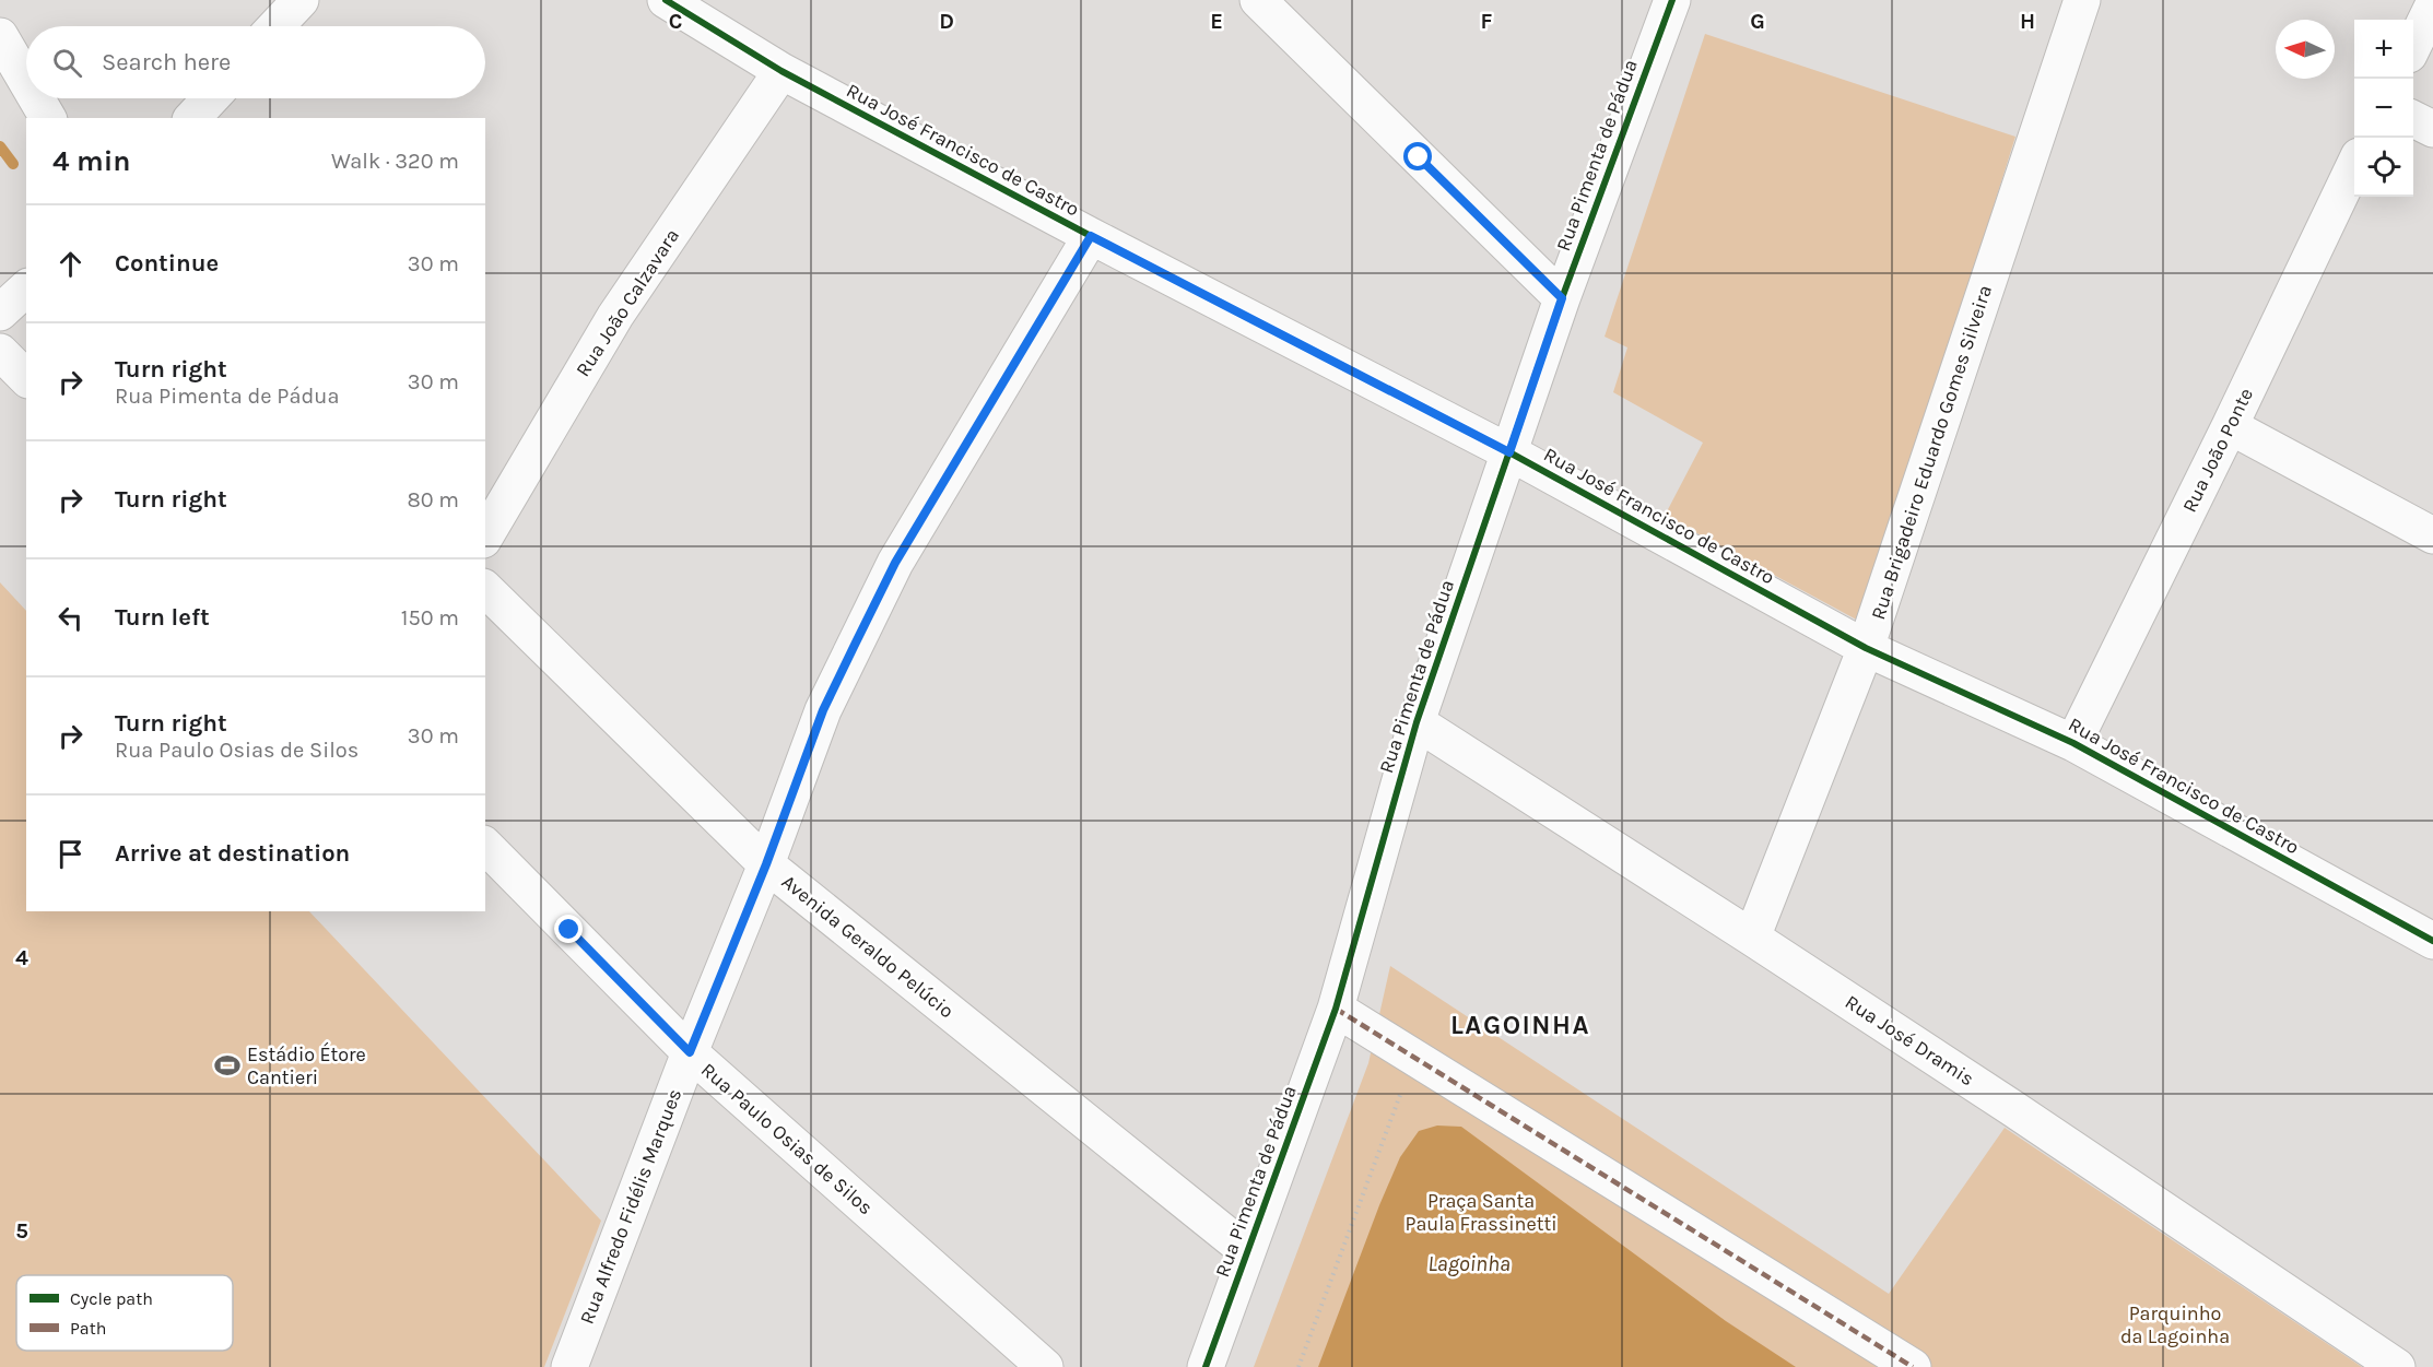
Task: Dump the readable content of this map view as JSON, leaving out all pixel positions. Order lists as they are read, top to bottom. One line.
{"streets":{"street":["Rua José Francisco de Castro","Rua Pimenta de Pádua","Rua João Calzavara","Rua João Ponte","Rua Brigadeiro Eduardo Gomes Silveira","Avenida Geraldo Pelúcio","Rua José Dramis","Rua Paulo Osias de Silos","Rua Alfredo Fidélis Marques"]},"crossings":[["Rua José Francisco de Castro","Rua Pimenta de Pádua"],["Rua José Francisco de Castro","Rua João Calzavara"],["Rua José Francisco de Castro","Rua João Ponte"],["Rua José Francisco de Castro","Rua Brigadeiro Eduardo Gomes Silveira"],["Rua José Francisco de Castro","Rua Alfredo Fidélis Marques"],["Rua Pimenta de Pádua","Avenida Geraldo Pelúcio"],["Rua Pimenta de Pádua","Rua José Dramis"],["Rua Brigadeiro Eduardo Gomes Silveira","Rua José Dramis"],["Avenida Geraldo Pelúcio","Rua Alfredo Fidélis Marques"],["Rua Paulo Osias de Silos","Rua Alfredo Fidélis Marques"]],"districts":["LAGOINHA"],"water":["Lagoinha"],"parks":["Praça Santa Paula Frassinetti","Parquinho da Lagoinha"],"places":{"sports":["Estádio Étore Cantieri"]},"legend":["Cycle path","Path"],"north":"left","page":{"map_buttons":["+","−"],"search":"Search here","heading":["4 min","Walk · 320 m"],"list":[["Continue","30 m"],["Turn right","Rua Pimenta de Pádua","30 m"],["Turn right","80 m"],["Turn left","150 m"],["Turn right","Rua Paulo Osias de Silos","30 m"],"Arrive at destination"]},"grid":{"columns":["C","D","E","F","G","H"],"rows":["4","5"]}}
